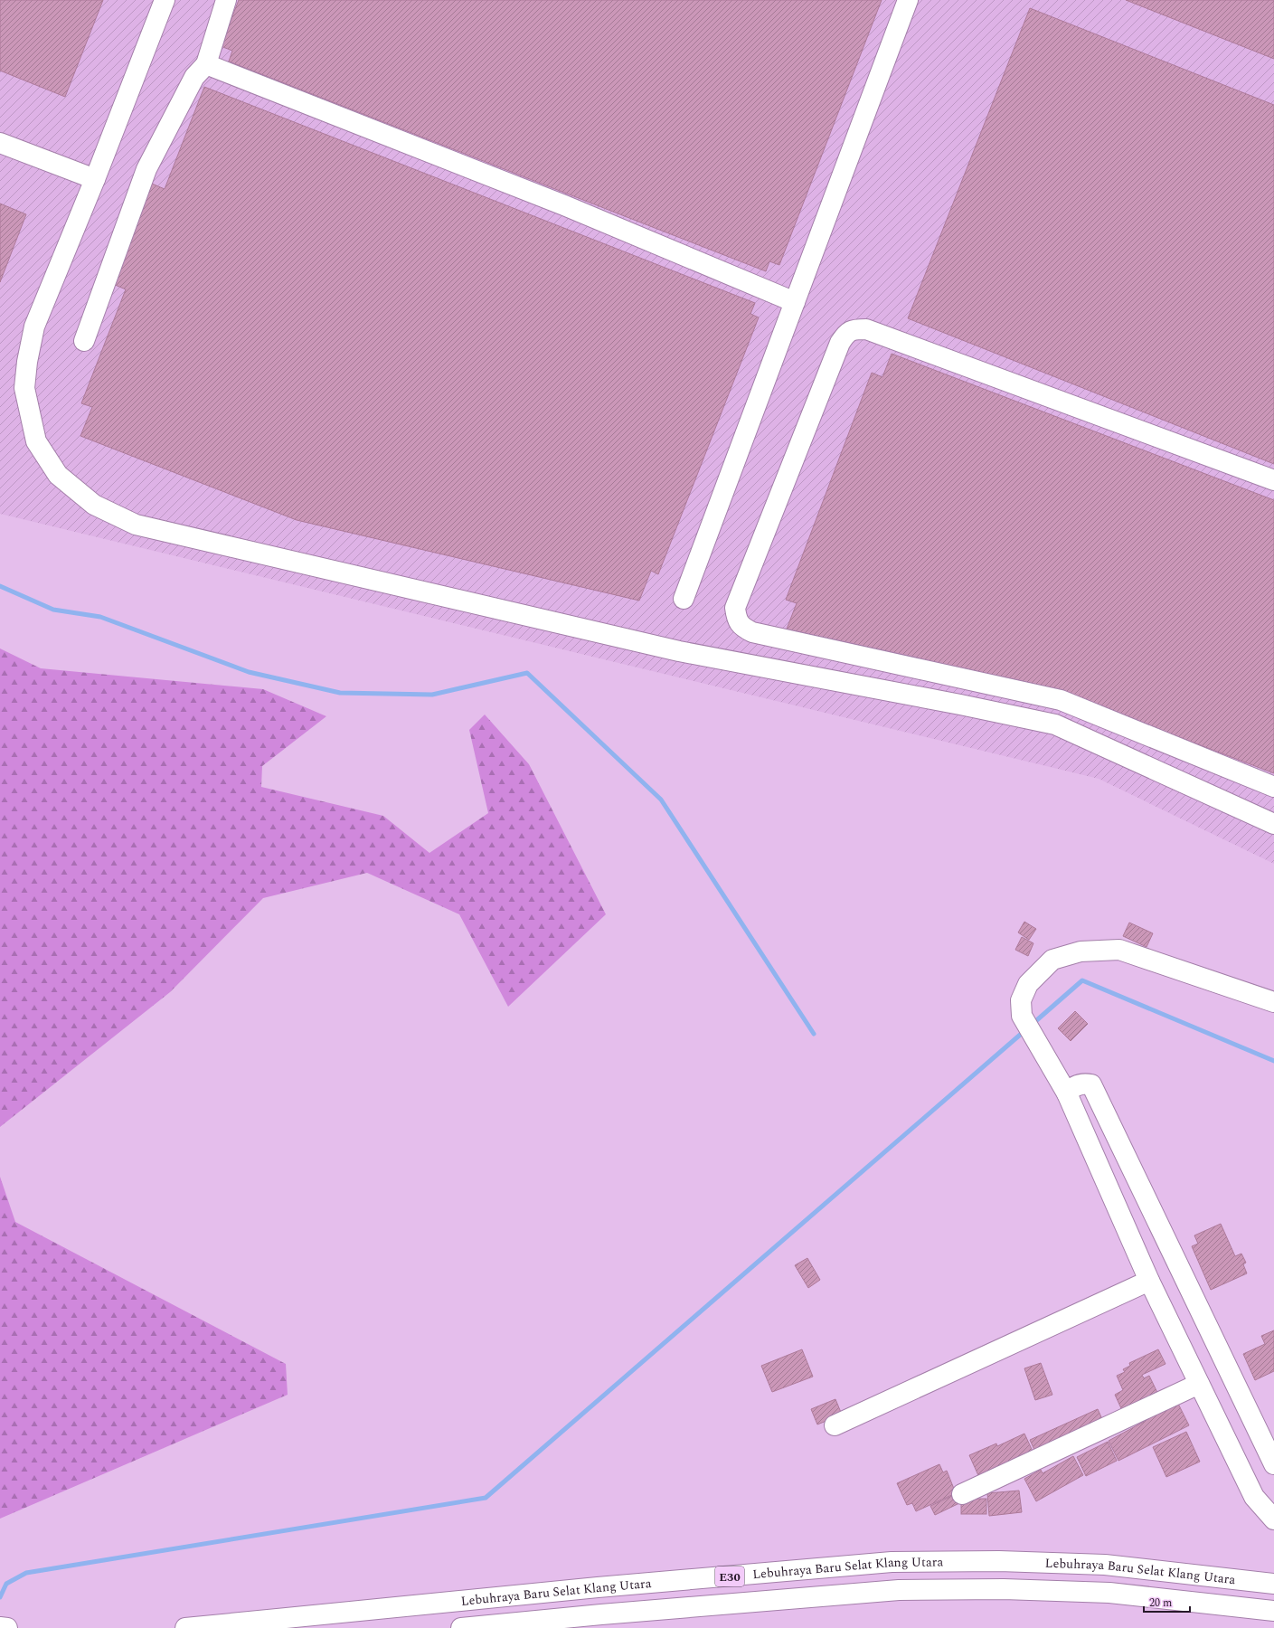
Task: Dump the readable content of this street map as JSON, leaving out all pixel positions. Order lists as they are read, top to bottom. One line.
{"streets":{"main road":["Lebuhraya Baru Selat Klang Utara","E30"]},"scale_bar":"20 m"}
